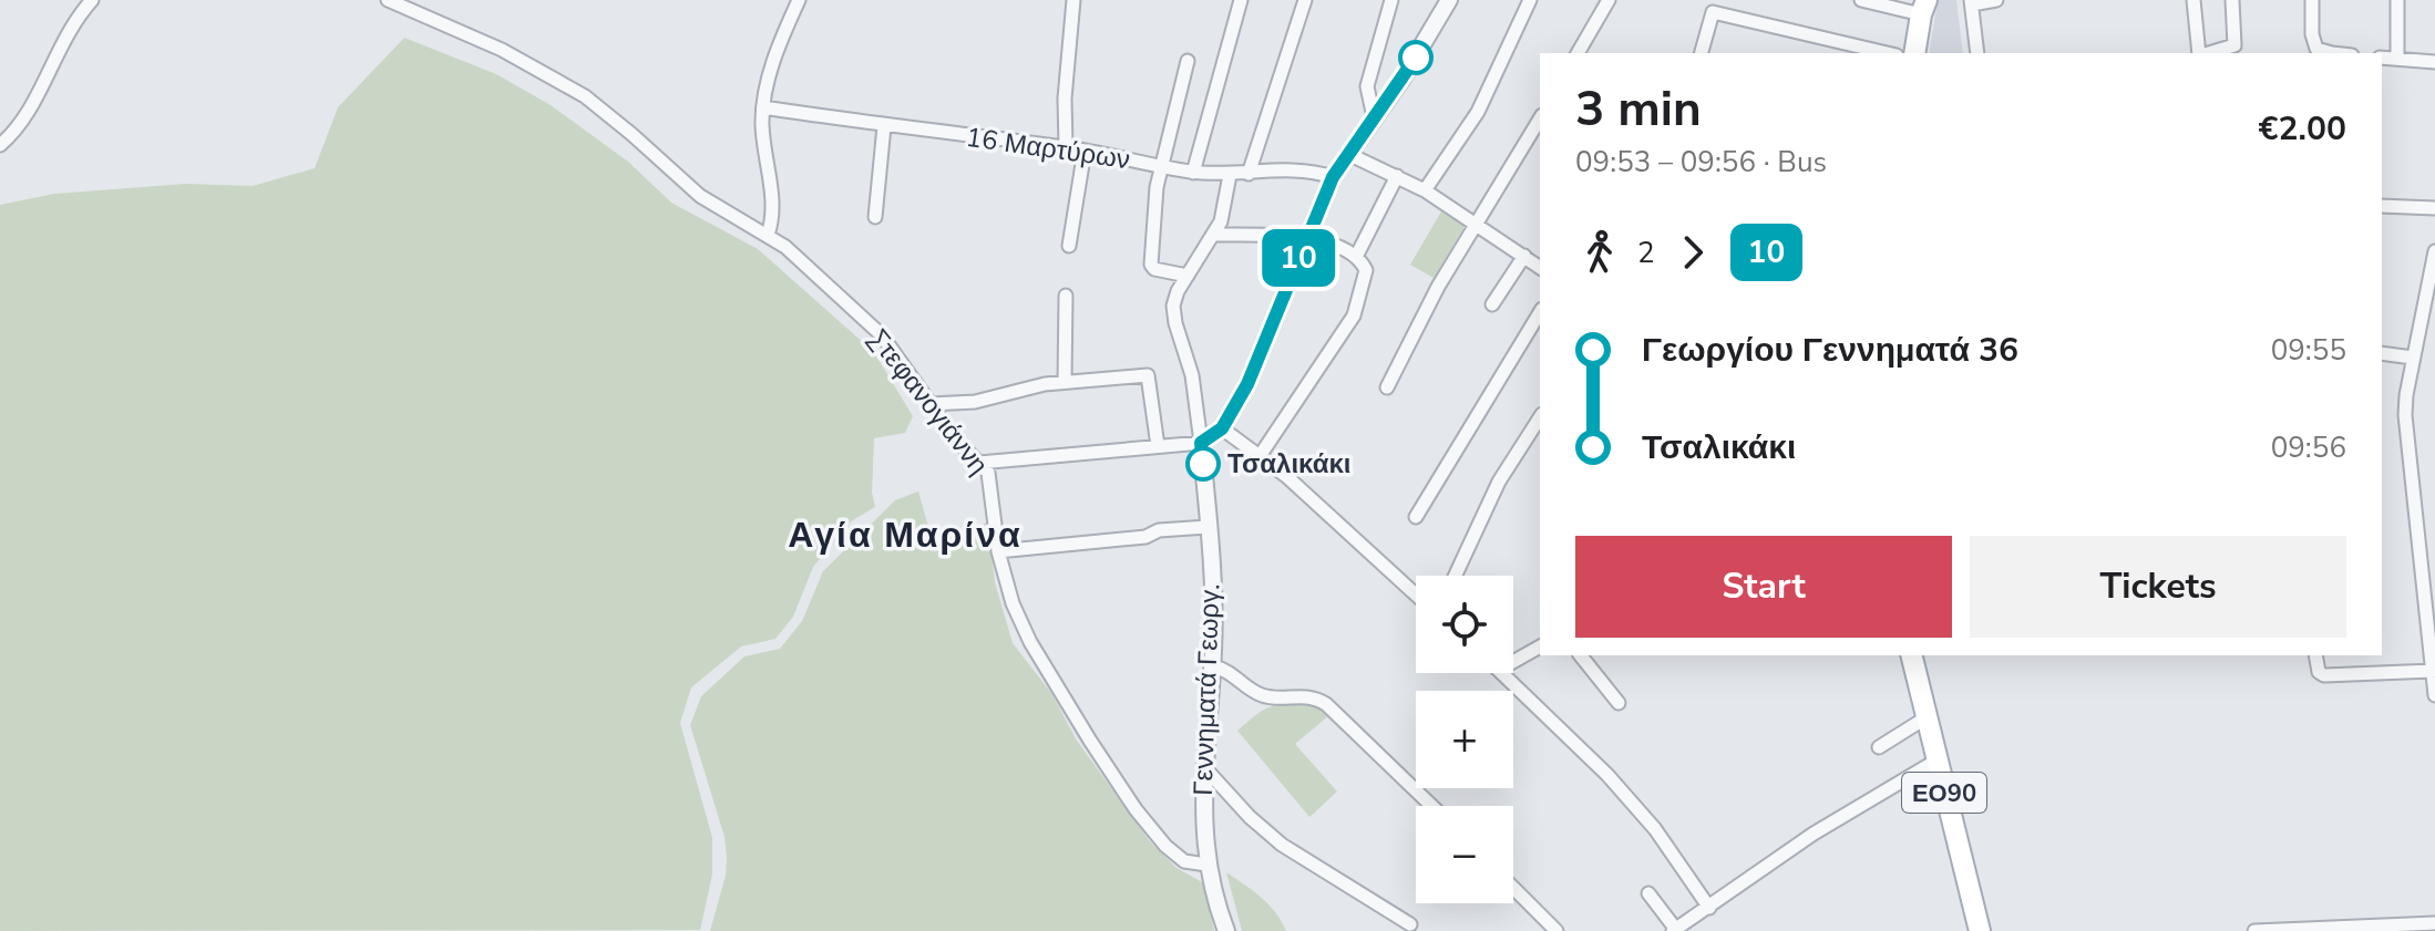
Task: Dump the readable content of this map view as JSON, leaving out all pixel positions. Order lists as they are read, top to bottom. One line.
{"streets":{"main road":["ΕΟ90"],"street":["16 Μαρτύρων","Στεφανογιάννη","Γεννηματά Γεωργ."]},"crossings":[["Στεφανογιάννη","Γεννηματά Γεωργ."]],"districts":["Αγία Μαρίνα"],"places":["Τσαλικάκι"],"lines":["bus line 10"],"page":{"on_map":"10","heading":["3 min","09:53 – 09:56 · Bus","€2.00"],"legs":["2","10"],"list":[{"name":"Γεωργίου Γεννηματά 36","value":"09:55"},{"name":"Τσαλικάκι","value":"09:56"}],"buttons":["Start","Tickets"],"map_buttons":["+","−"]}}
